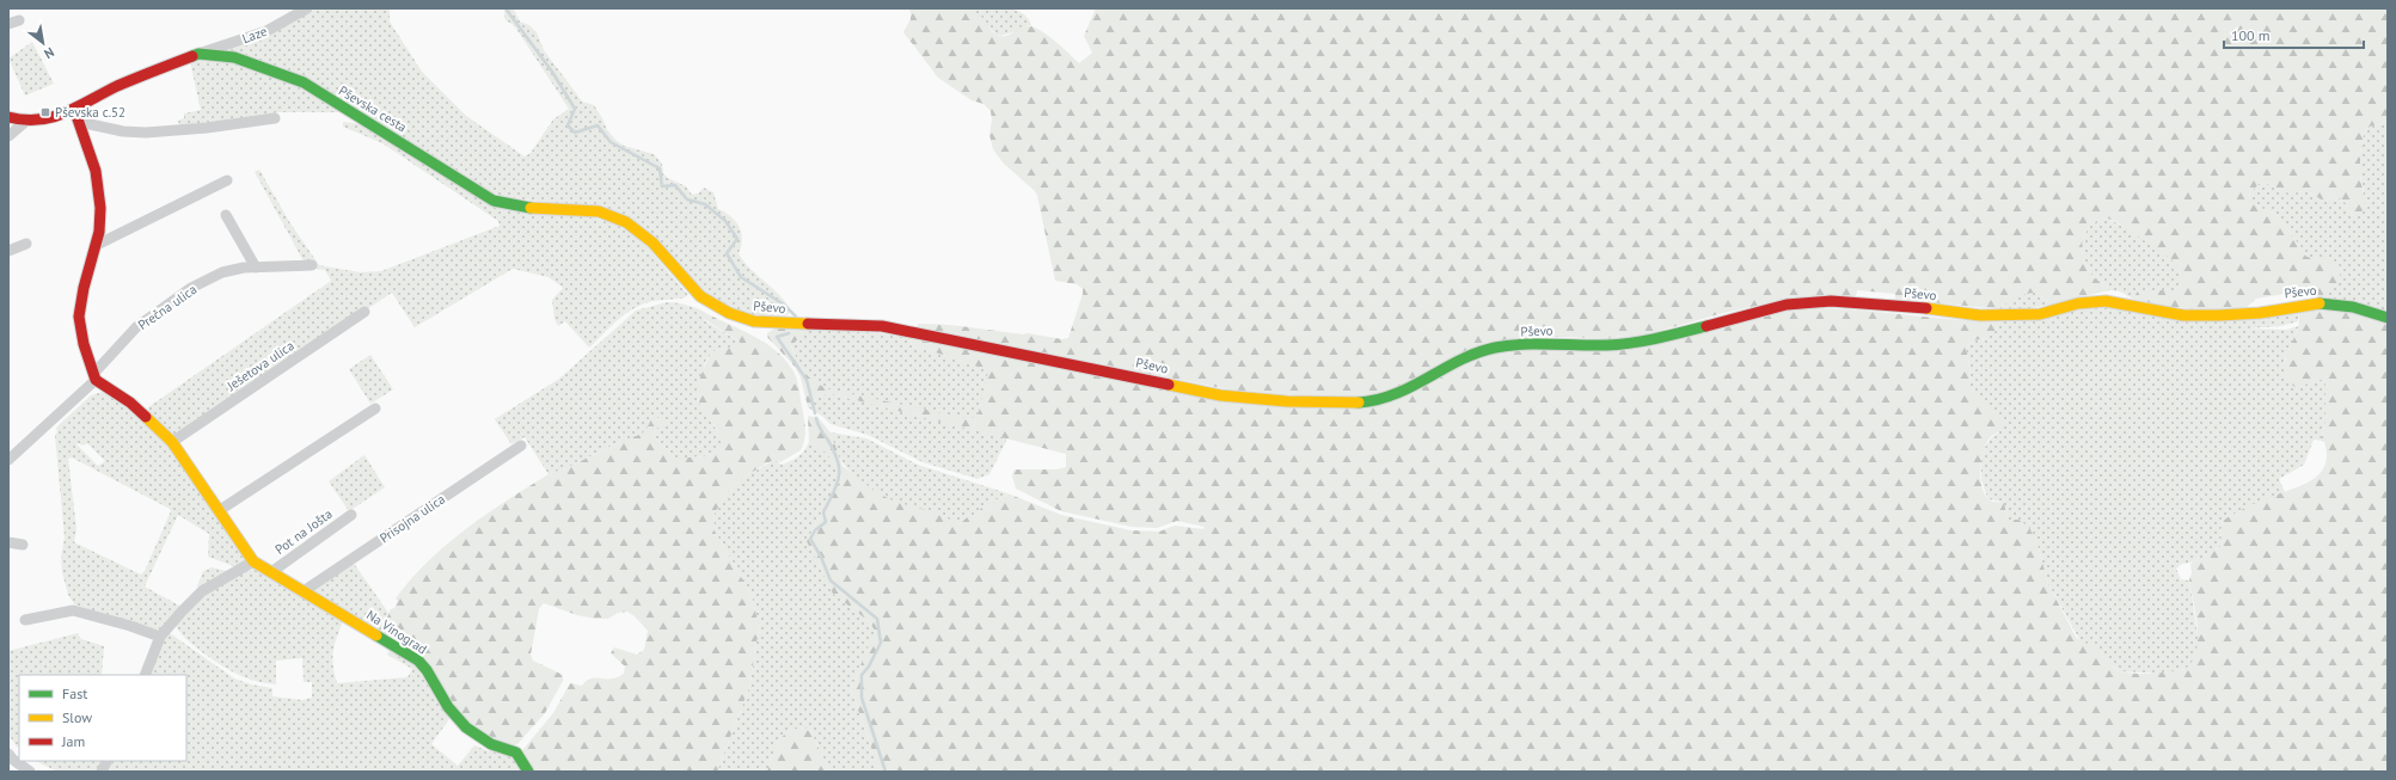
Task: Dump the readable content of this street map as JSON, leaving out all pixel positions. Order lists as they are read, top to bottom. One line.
{"streets":{"street":["Laze","Pševska cesta","Pševo","Prečna ulica","Ješetova ulica","Prisojna ulica","Pot na Jošta","Na Vinograd"]},"crossings":[["Laze","Pševska cesta"],["Pševska cesta","Pševo"],["Prisojna ulica","Na Vinograd"],["Pot na Jošta","Na Vinograd"]],"places":{"transit":["Pševska c.52"]},"legend":["Fast","Slow","Jam"],"scale_bar":"100 m","north":"bottom right"}
